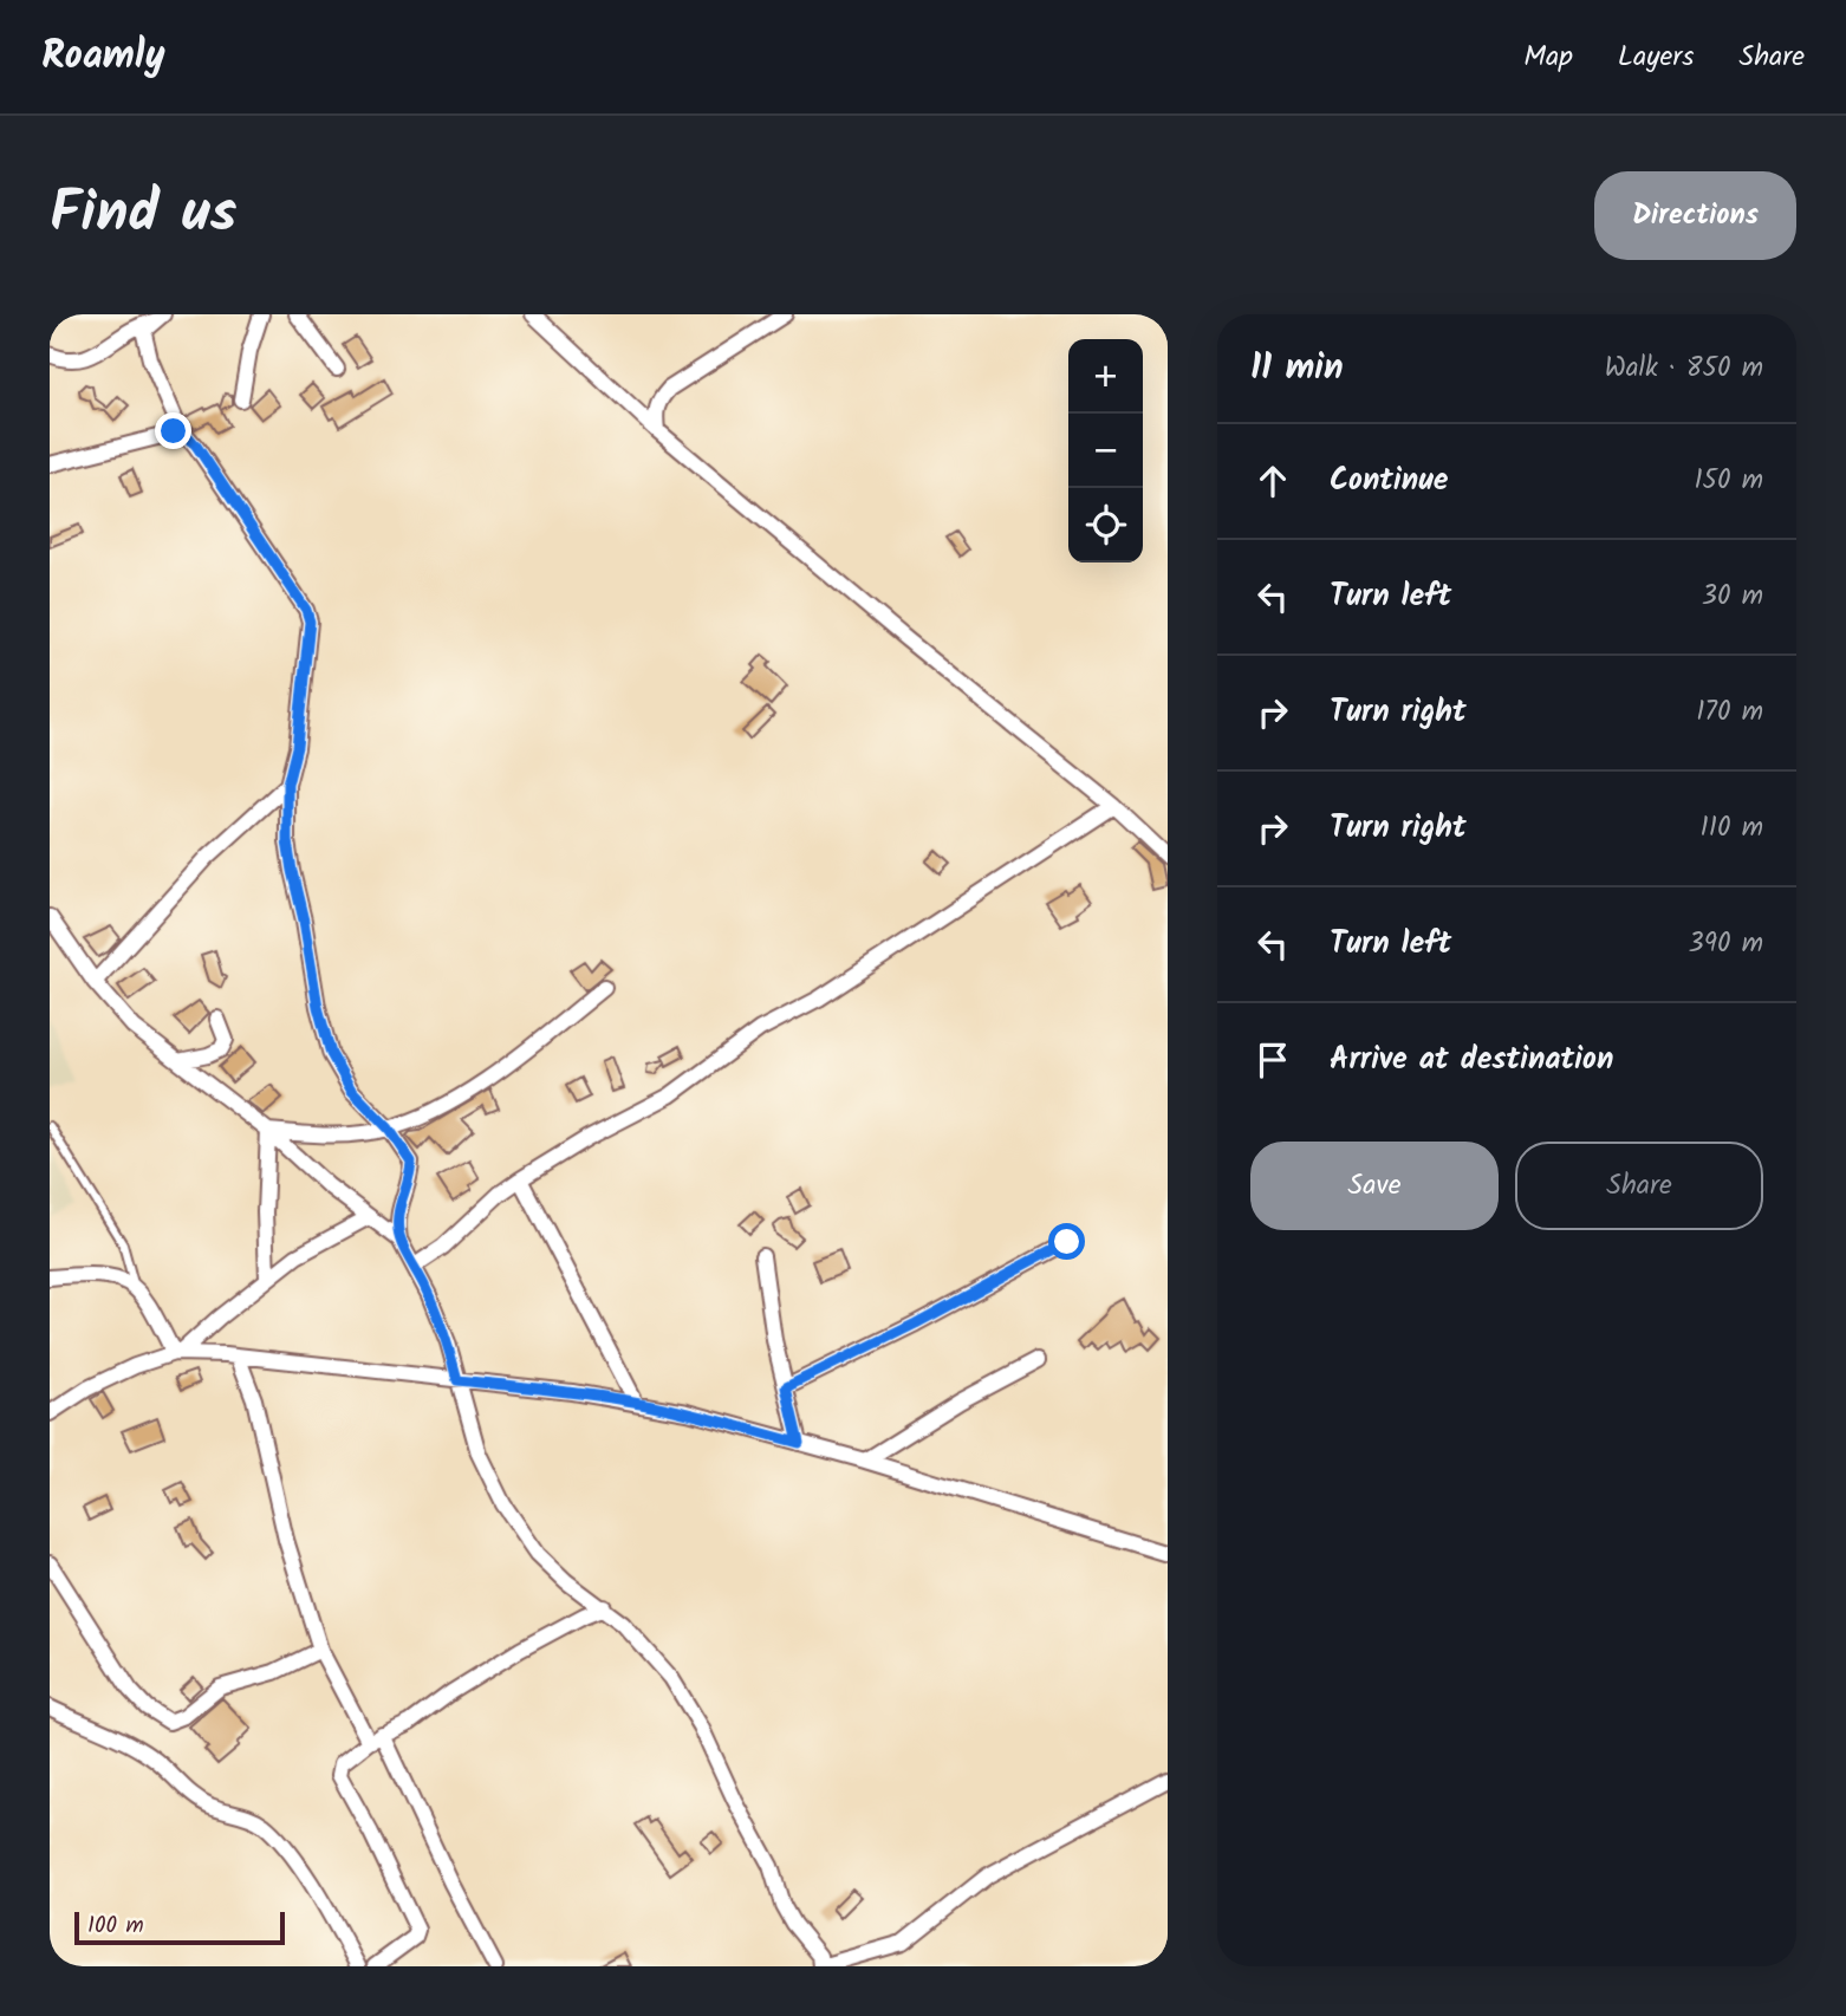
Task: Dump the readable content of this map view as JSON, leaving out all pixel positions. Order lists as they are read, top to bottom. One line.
{"scale_bar":"100 m","page":{"header":"Roamly","nav":["Map","Layers","Share"],"title":"Find us","buttons":["Directions",["Save","Share"]],"heading":["11 min","Walk · 850 m"],"map_buttons":["+","−"],"list":[["Continue","150 m"],["Turn left","30 m"],["Turn right","170 m"],["Turn right","110 m"],["Turn left","390 m"],"Arrive at destination"],"scale":"100 m"}}
